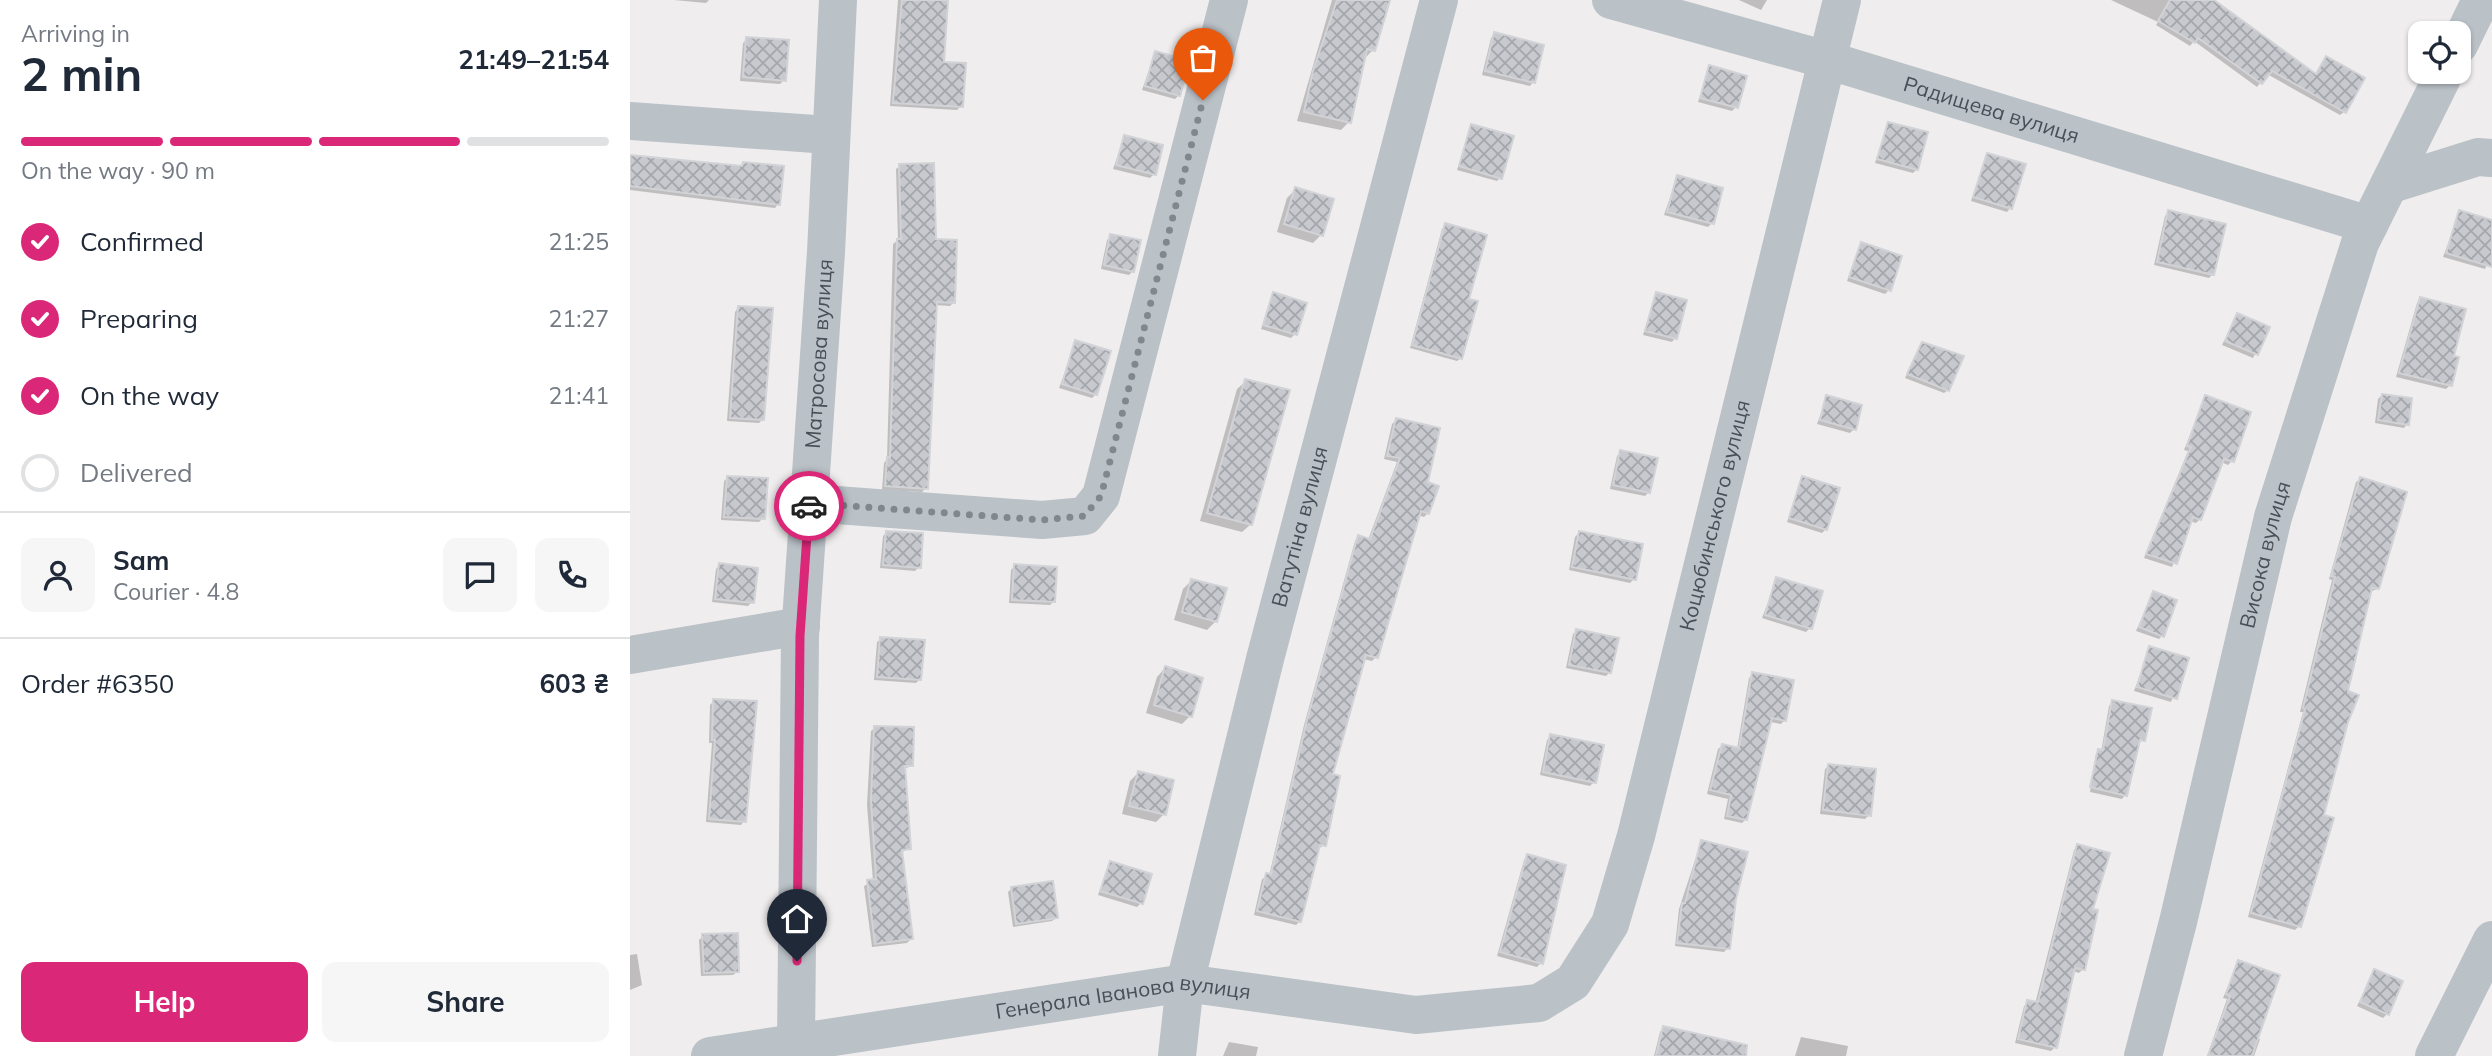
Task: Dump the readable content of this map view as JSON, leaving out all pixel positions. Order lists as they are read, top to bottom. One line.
{"streets":{"street":["Радищева вулиця","Матросова вулиця","Коцюбинського вулиця","Ватутіна вулиця","Висока вулиця","Генерала Іванова вулиця"]},"crossings":[["Радищева вулиця","Коцюбинського вулиця"],["Радищева вулиця","Висока вулиця"],["Матросова вулиця","Генерала Іванова вулиця"],["Коцюбинського вулиця","Генерала Іванова вулиця"],["Ватутіна вулиця","Генерала Іванова вулиця"]],"page":{"heading":["2 min","Arriving in","21:49–21:54"],"panel":["Sam","Courier · 4.8","Order #6350","603 ₴"],"bar":"On the way · 90 m","list":[["Confirmed","21:25"],["Preparing","21:27"],["On the way","21:41"],"Delivered"],"buttons":["Help","Share"]}}
